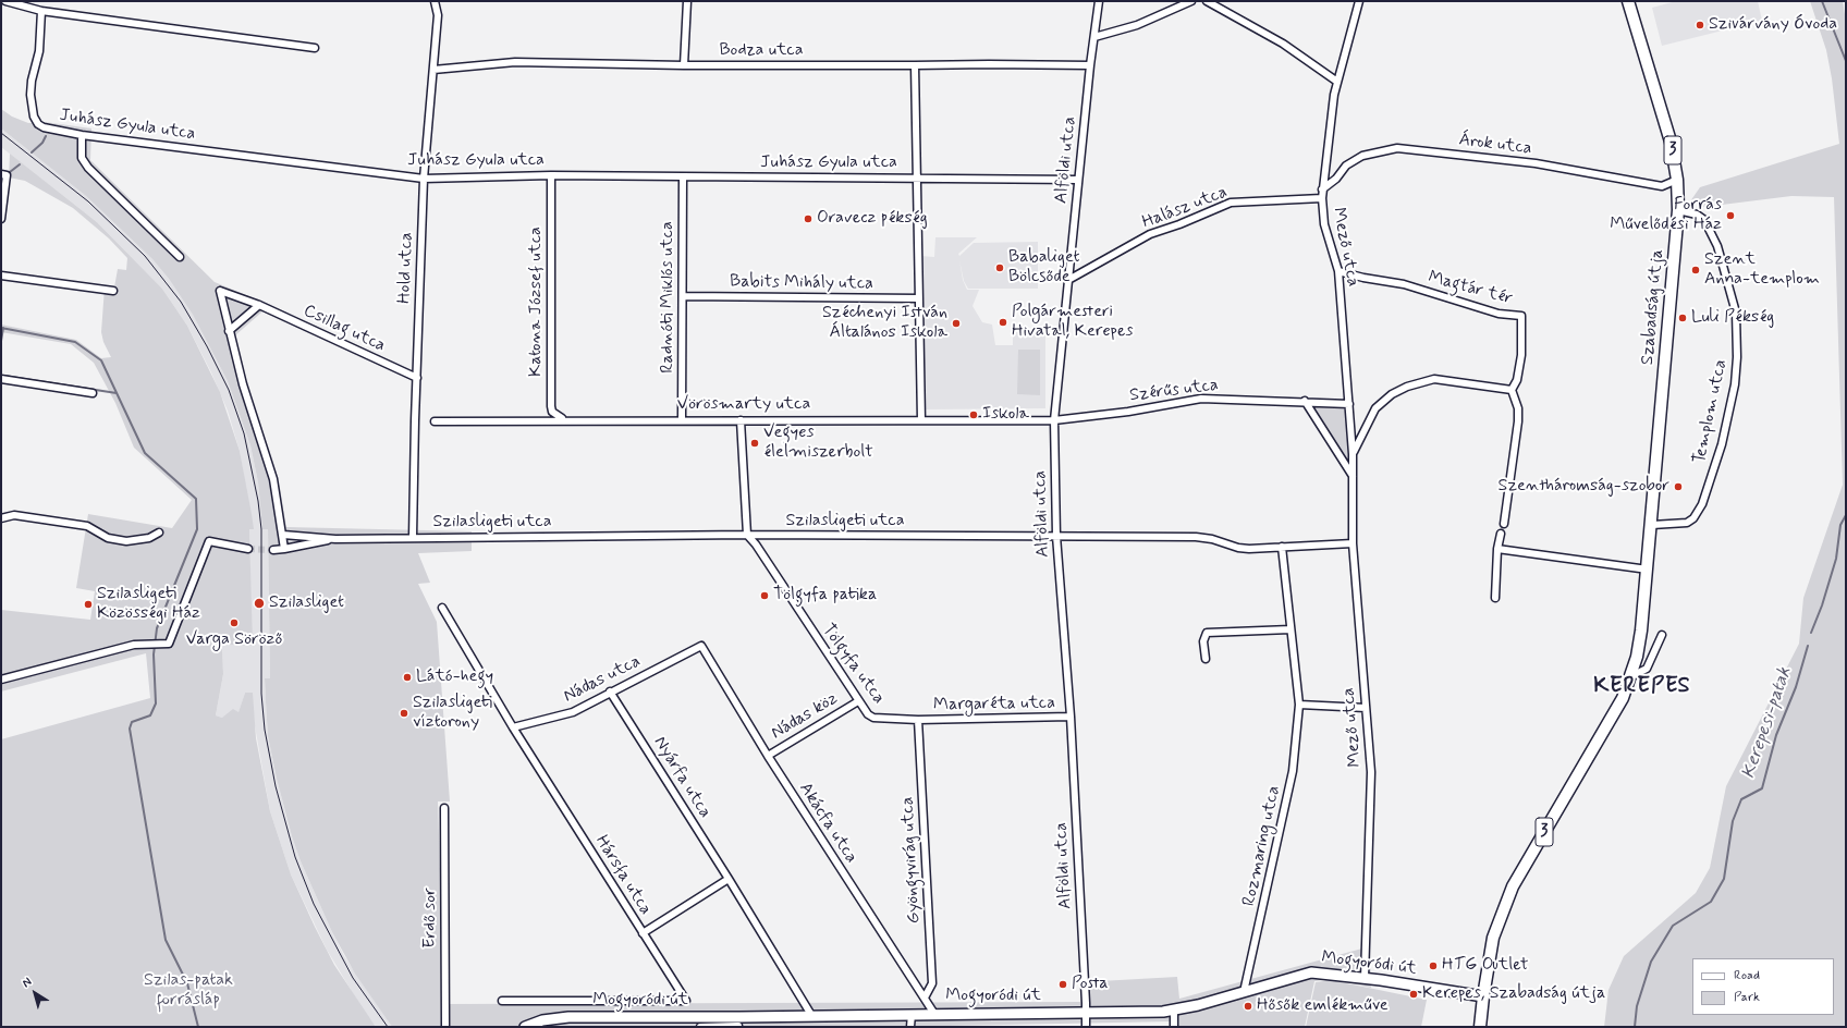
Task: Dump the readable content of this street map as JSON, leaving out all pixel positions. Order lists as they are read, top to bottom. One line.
{"streets":{"main road":["3","Szabadság útja"],"street":["Bodza utca","Juhász Gyula utca","Árok utca","Alföldi utca","Halász utca","Mező utca","Hold utca","Babits Mihály utca","Magtár tér","Radnóti Miklós utca","Katona József utca","Csillag utca","Szérűs utca","Vörösmarty utca","Templom utca","Szilasligeti utca","Tölgyfa utca","Nádas utca","Margaréta utca","Nádas köz","Nyárfa utca","Akácfa utca","Rozmaring utca","Gyöngyvirág utca","Hársfa utca","Erdő sor","Mogyoródi út"]},"crossings":[["Bodza utca","Juhász Gyula utca"],["Bodza utca","Alföldi utca"],["Bodza utca","Hold utca"],["Juhász Gyula utca","Alföldi utca"],["Juhász Gyula utca","Hold utca"],["Juhász Gyula utca","Babits Mihály utca"],["Juhász Gyula utca","Radnóti Miklós utca"],["Juhász Gyula utca","Katona József utca"],["Juhász Gyula utca","Vörösmarty utca"],["Árok utca","Mező utca"],["Árok utca","Szabadság útja"],["Alföldi utca","Halász utca"],["Alföldi utca","Szérűs utca"],["Alföldi utca","Vörösmarty utca"],["Alföldi utca","Szilasligeti utca"],["Alföldi utca","Margaréta utca"],["Alföldi utca","Mogyoródi út"],["Halász utca","Mező utca"],["Mező utca","Magtár tér"],["Mező utca","Szérűs utca"],["Mező utca","Szilasligeti utca"],["Mező utca","Mogyoródi út"],["Hold utca","Csillag utca"],["Hold utca","Szilasligeti utca"],["Babits Mihály utca","Radnóti Miklós utca"],["Radnóti Miklós utca","Vörösmarty utca"],["Katona József utca","Vörösmarty utca"],["Szabadság útja","Templom utca"],["Szabadság útja","Mogyoródi út"],["Szérűs utca","Vörösmarty utca"],["Szilasligeti utca","Tölgyfa utca"],["Szilasligeti utca","Rozmaring utca"],["Tölgyfa utca","Margaréta utca"],["Tölgyfa utca","Nádas köz"],["Tölgyfa utca","Gyöngyvirág utca"],["Nádas utca","Nyárfa utca"],["Nádas utca","Akácfa utca"],["Nádas utca","Hársfa utca"],["Margaréta utca","Gyöngyvirág utca"],["Nádas köz","Akácfa utca"],["Nyárfa utca","Mogyoródi út"],["Akácfa utca","Gyöngyvirág utca"],["Akácfa utca","Mogyoródi út"],["Rozmaring utca","Mogyoródi út"]],"districts":["KEREPES"],"water":["Kerepesi-patak"],"parks":["Szilas-patak forrásláp"],"places":["Szivárvány Óvoda","Forrás Művelődési Ház","Oravecz pékség","Babaliget Bölcsőde","Szent Anna-templom","Luli Pékség","Polgármesteri Hivatal, Kerepes","Széchenyi István Általános Iskola","Iskola","Vegyes élelmiszerbolt","Szentháromság-szobor","Tölgyfa patika","Szilasliget","Szilasligeti Közösségi Ház","Varga Söröző","Látó-hegy","Szilasligeti víztorony","HTG Outlet","Posta","Kerepes, Szabadság útja","Hősők emlékműve"],"legend":["Road","Park"],"north":"top left"}
